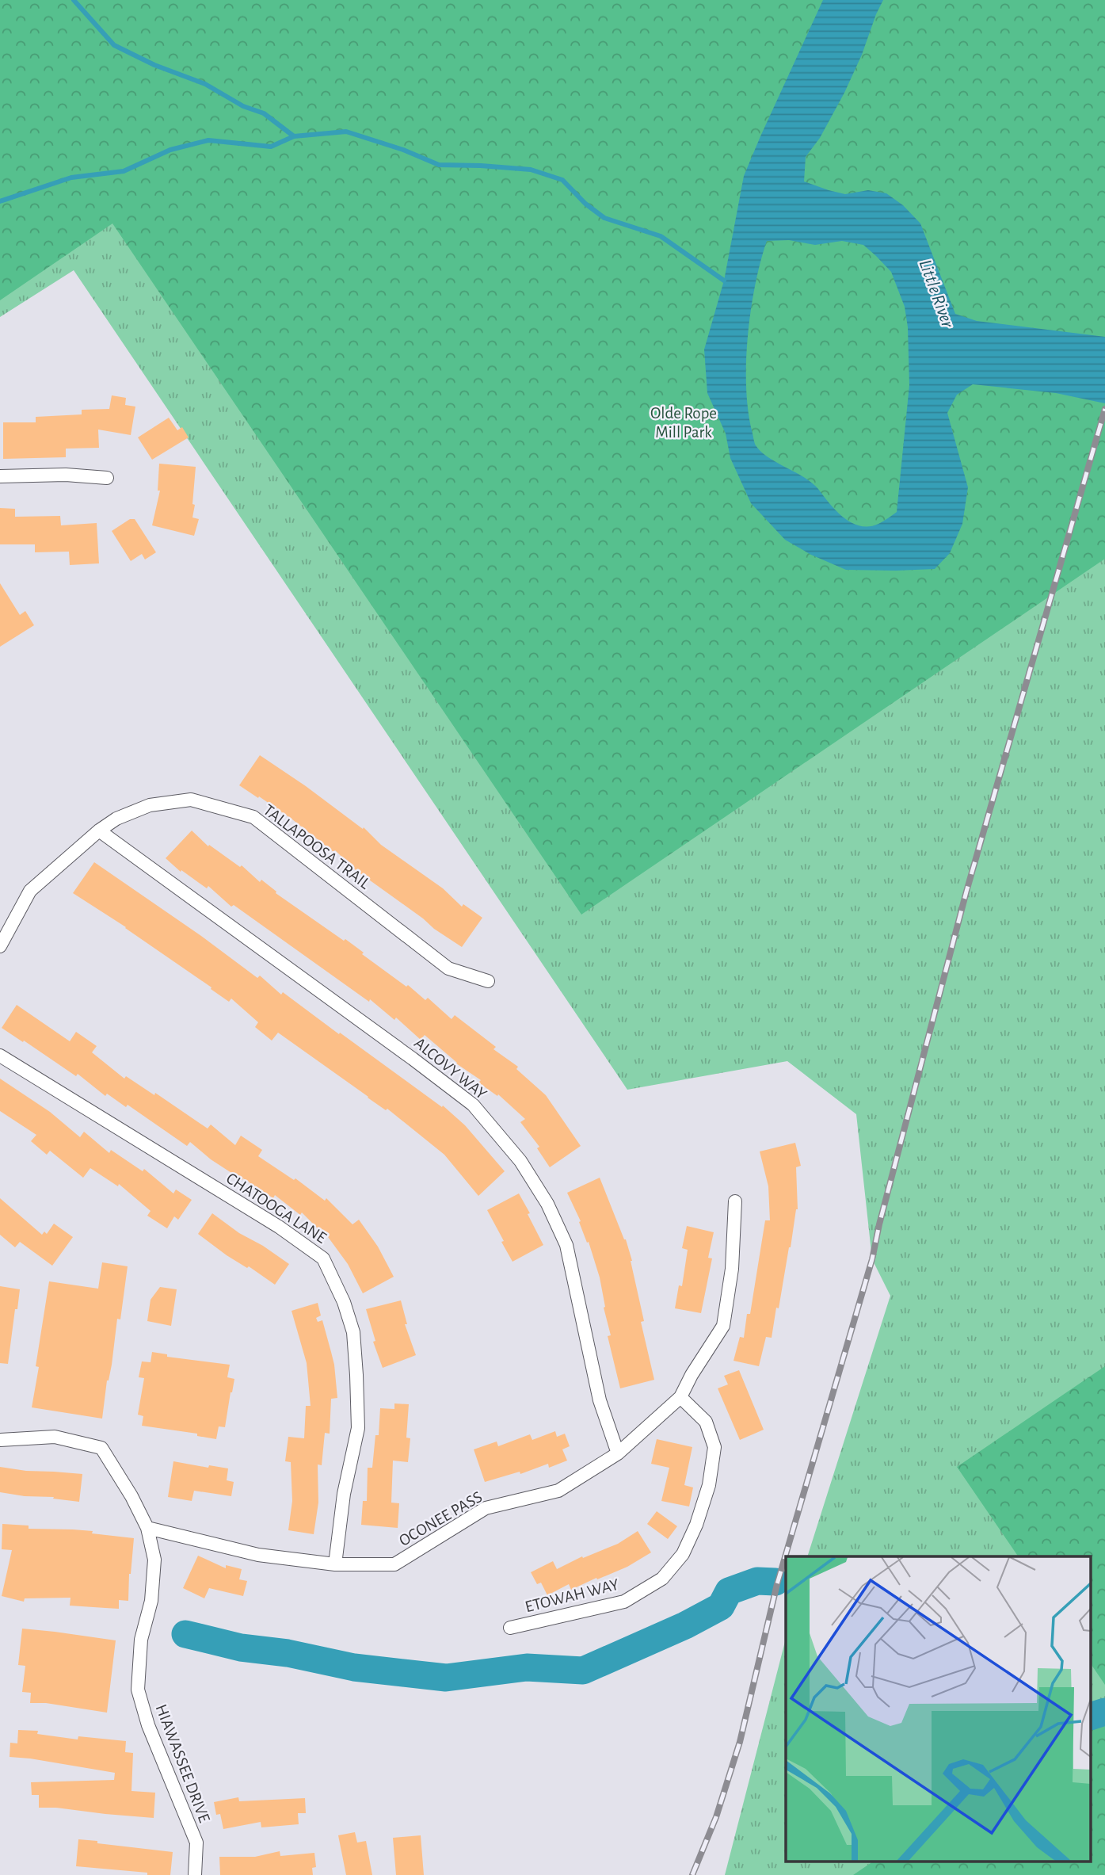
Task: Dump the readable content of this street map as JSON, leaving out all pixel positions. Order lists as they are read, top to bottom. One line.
{"streets":{"street":["TALLAPOOSA TRAIL","ALCOVY WAY","CHATOOGA LANE","OCONEE PASS","ETOWAH WAY","HIAWASSEE DRIVE"]},"crossings":[["TALLAPOOSA TRAIL","ALCOVY WAY"],["ALCOVY WAY","OCONEE PASS"],["CHATOOGA LANE","OCONEE PASS"],["OCONEE PASS","ETOWAH WAY"],["OCONEE PASS","HIAWASSEE DRIVE"]],"water":["Little River"],"parks":["Olde Rope Mill Park"]}
